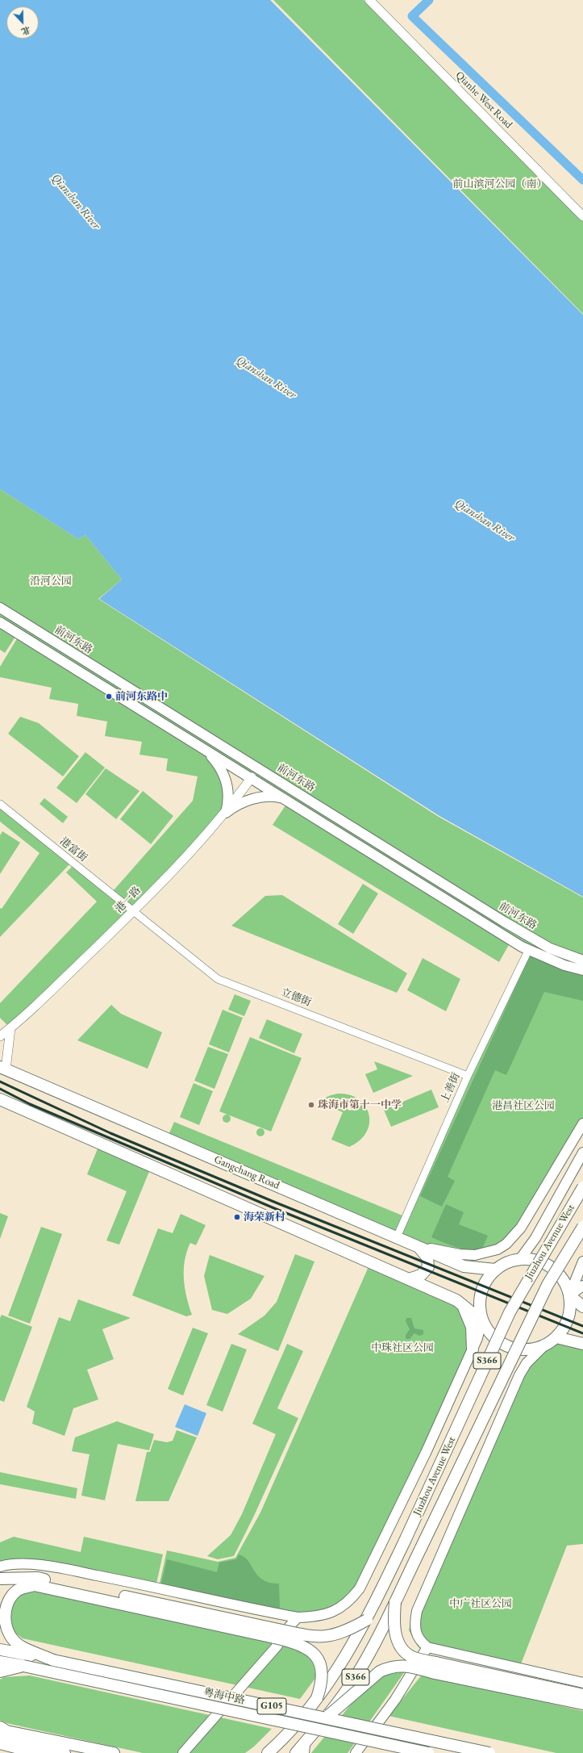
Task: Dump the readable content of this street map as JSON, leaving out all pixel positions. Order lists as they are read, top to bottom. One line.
{"streets":{"main road":["前河东路","Gangchang Road","Jiuzhou Avenue West","S366","粤海中路","G105"],"street":["Qianhe West Road","港富街","港一路","立德街","上善街"]},"crossings":[["港富街","港一路"],["港富街","立德街"],["港一路","立德街"],["立德街","上善街"],["上善街","Gangchang Road"],["粤海中路","G105"]],"water":["Qianshan River"],"parks":["前山滨河公园（南）","沿河公园","港昌社区公园","中珠社区公园","中广社区公园"],"places":["前河东路中","珠海市第十一中学","海荣新村"],"north":"bottom"}
